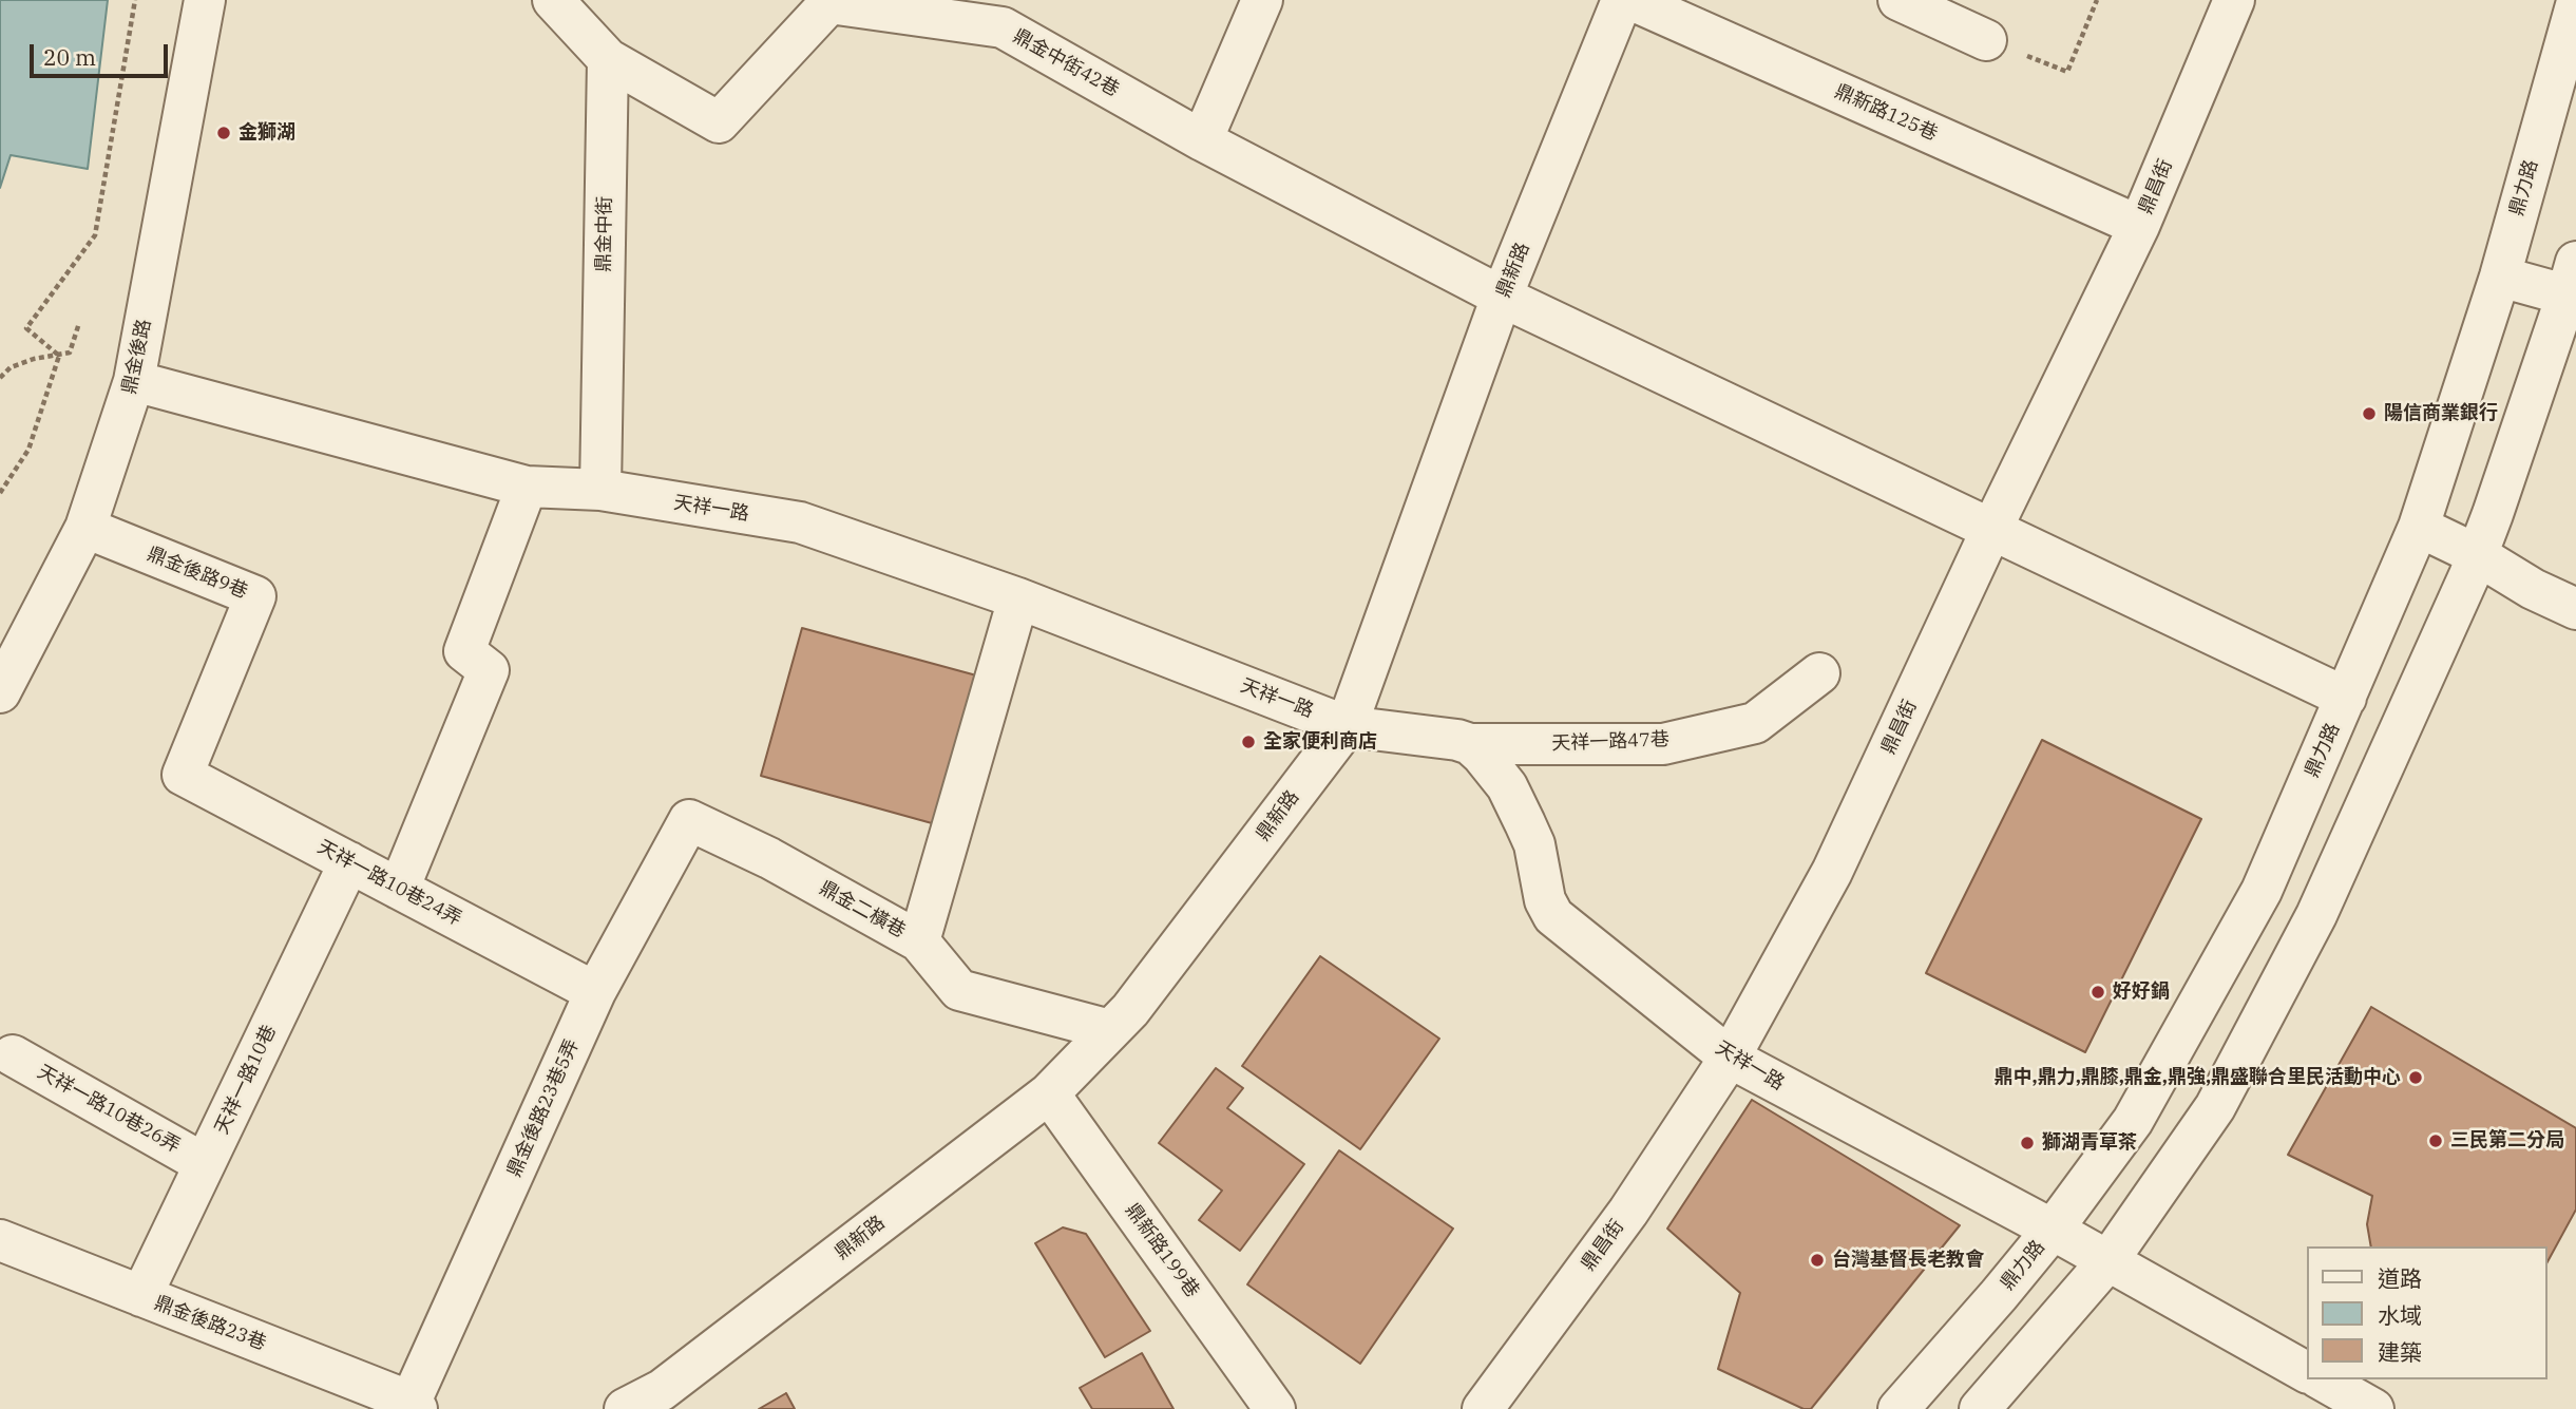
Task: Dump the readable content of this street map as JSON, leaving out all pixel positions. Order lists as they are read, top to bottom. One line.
{"streets":{"street":["鼎金中街42巷","鼎新路125巷","鼎昌街","鼎力路","鼎金中街","鼎新路","鼎金後路","天祥一路","鼎金後路9巷","天祥一路47巷","天祥一路10巷24弄","鼎金二橫巷","天祥一路10巷","鼎金後路23巷5弄","天祥一路10巷26弄","鼎新路199巷","鼎金後路23巷"]},"crossings":[["鼎金中街42巷","鼎昌街"],["鼎金中街42巷","鼎力路"],["鼎金中街42巷","鼎金中街"],["鼎金中街42巷","鼎新路"],["鼎新路125巷","鼎昌街"],["鼎昌街","天祥一路"],["鼎力路","天祥一路"],["鼎金中街","天祥一路"],["鼎新路","天祥一路"],["鼎新路","鼎金二橫巷"],["鼎新路","鼎新路199巷"],["鼎金後路","天祥一路"],["鼎金後路","鼎金後路9巷"],["天祥一路","天祥一路47巷"],["鼎金後路9巷","天祥一路10巷24弄"],["天祥一路10巷24弄","天祥一路10巷"],["天祥一路10巷24弄","鼎金後路23巷5弄"],["鼎金二橫巷","鼎金後路23巷5弄"],["天祥一路10巷","天祥一路10巷26弄"],["天祥一路10巷","鼎金後路23巷"],["鼎金後路23巷5弄","鼎金後路23巷"]],"places":["金獅湖","陽信商業銀行","全家便利商店","好好鍋","鼎中,鼎力,鼎膝,鼎金,鼎強,鼎盛聯合里民活動中心","三民第二分局","獅湖青草茶","台灣基督長老教會"],"legend":["道路","水域","建築"],"scale_bar":"20 m"}
